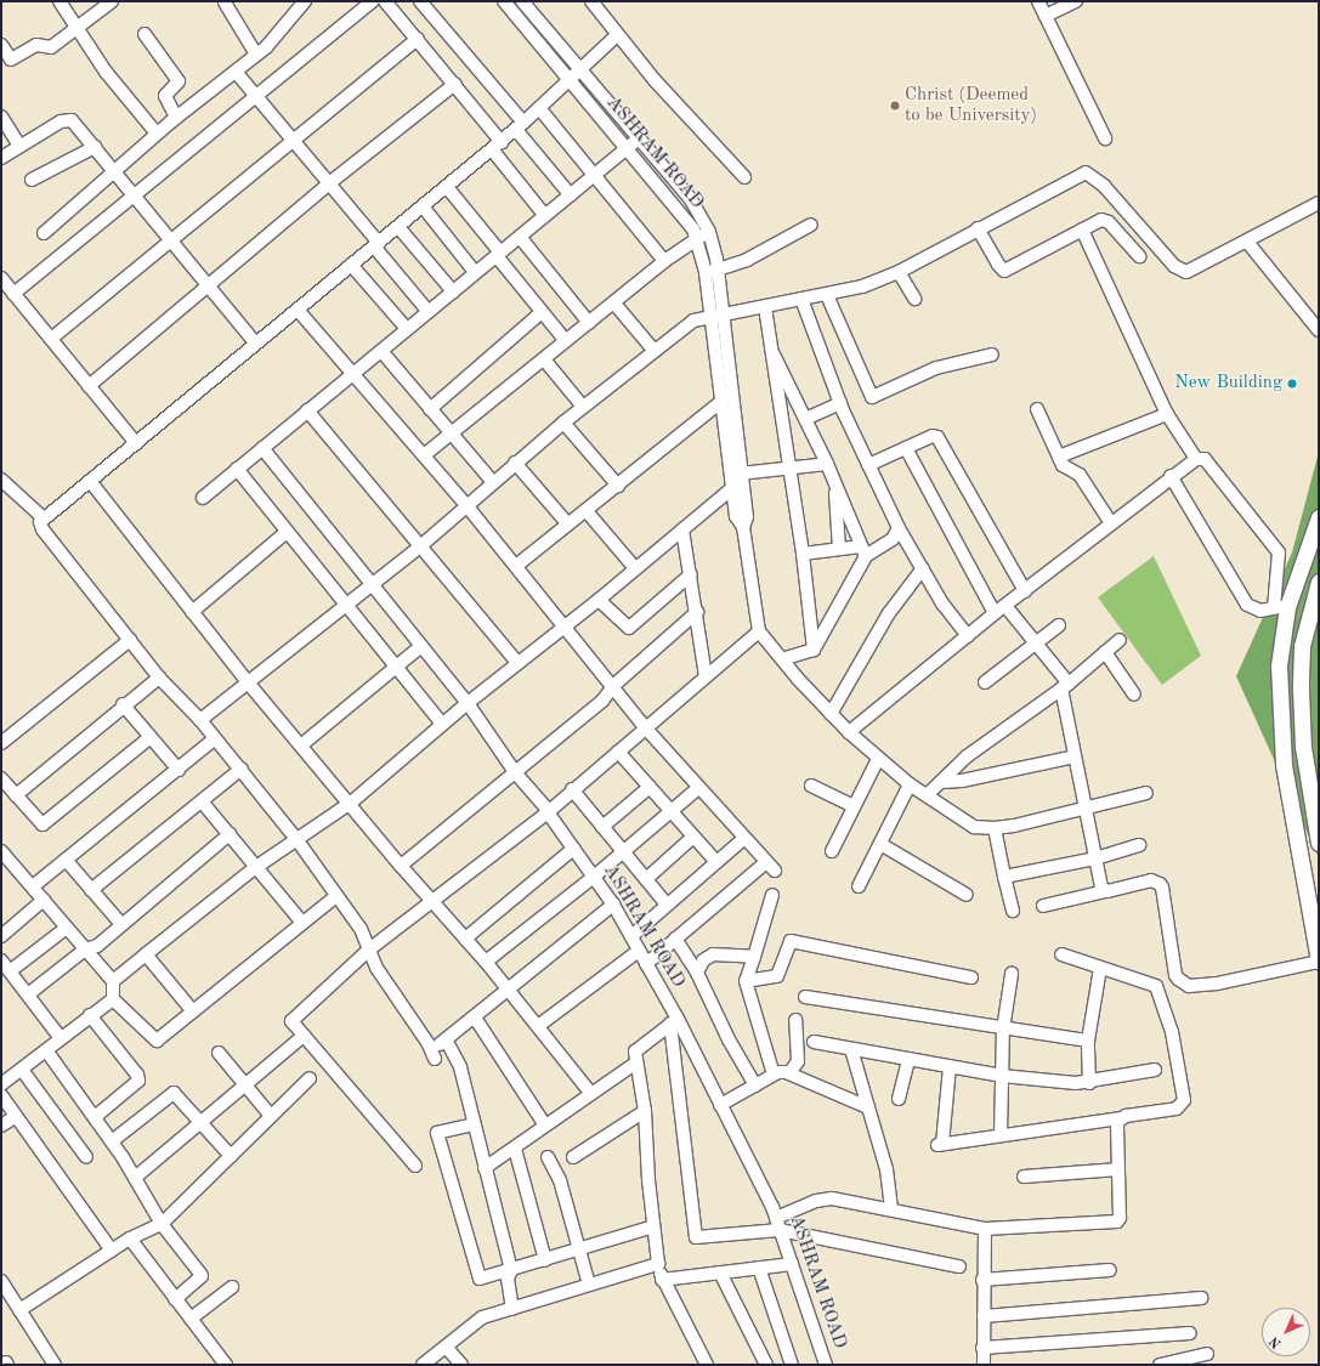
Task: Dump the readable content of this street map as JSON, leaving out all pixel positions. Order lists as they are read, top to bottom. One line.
{"streets":{"street":["ASHRAM ROAD"]},"places":["Christ (Deemed to be University)","New Building"],"north":"bottom left"}
